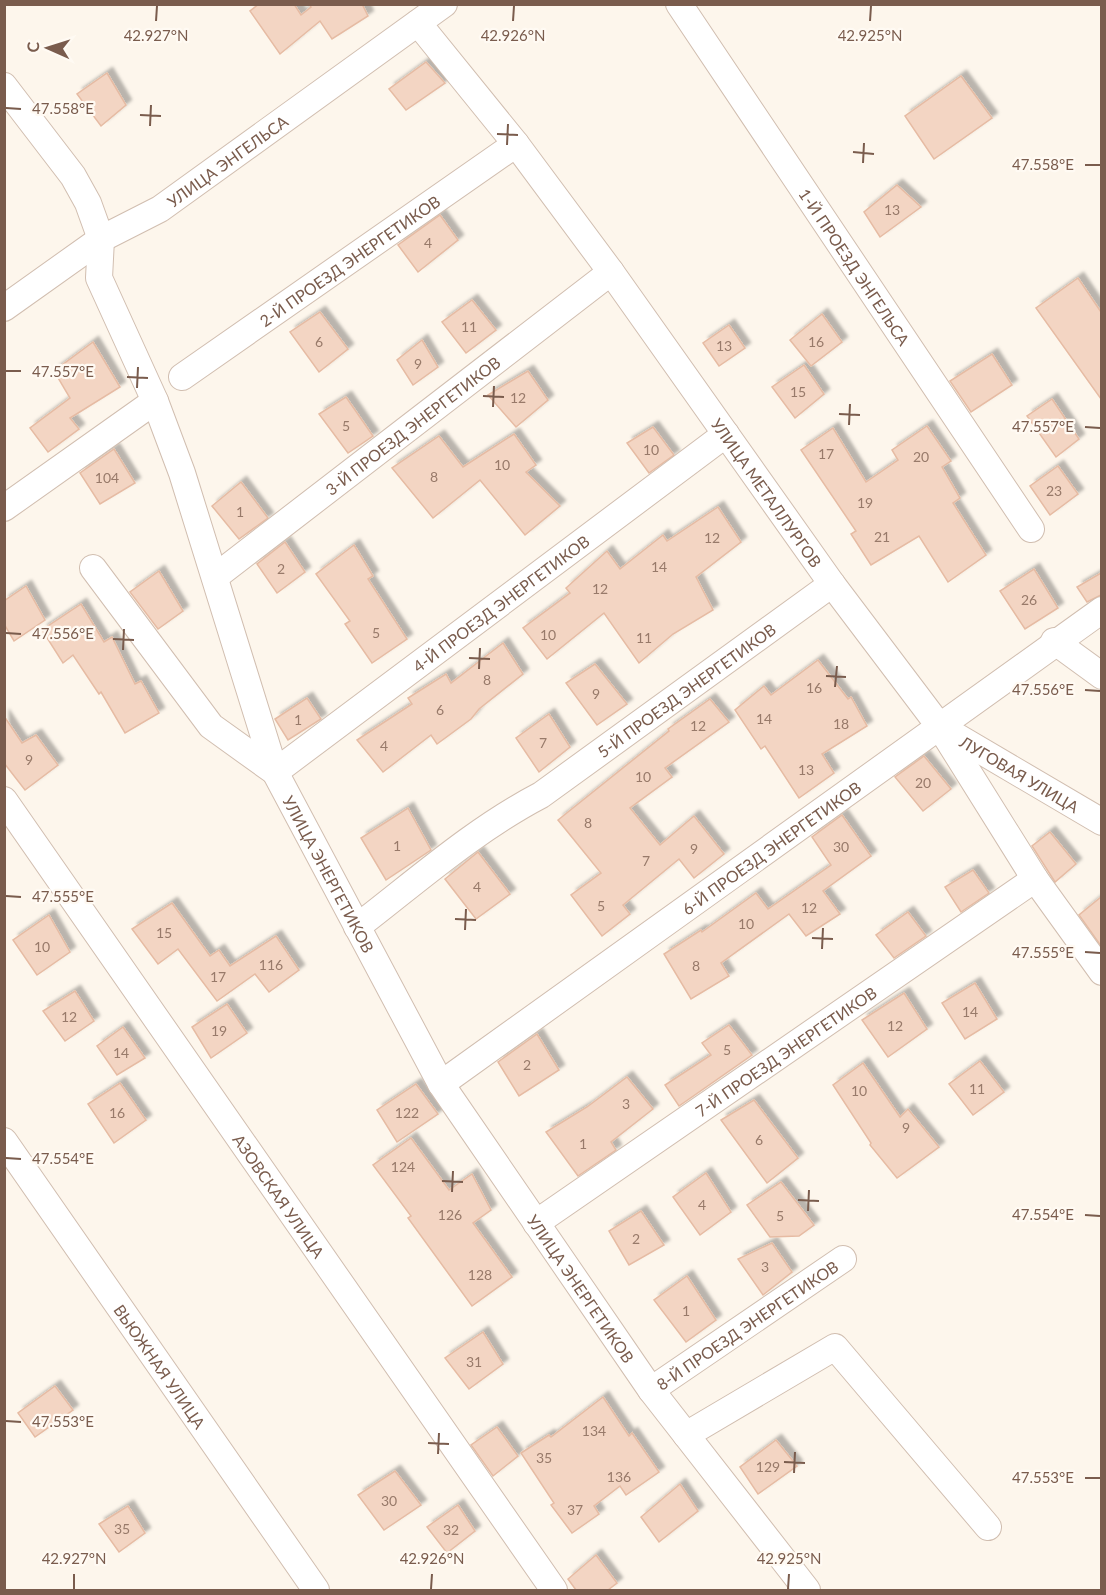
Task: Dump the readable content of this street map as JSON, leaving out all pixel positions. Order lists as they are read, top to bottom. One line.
{"streets":{"street":["УЛИЦА ЭНГЕЛЬСА","2-Й ПРОЕЗД ЭНЕРГЕТИКОВ","1-Й ПРОЕЗД ЭНГЕЛЬСА","3-Й ПРОЕЗД ЭНЕРГЕТИКОВ","УЛИЦА МЕТАЛЛУРГОВ","4-Й ПРОЕЗД ЭНЕРГЕТИКОВ","5-Й ПРОЕЗД ЭНЕРГЕТИКОВ","ЛУГОВАЯ УЛИЦА","6-Й ПРОЕЗД ЭНЕРГЕТИКОВ","УЛИЦА ЭНЕРГЕТИКОВ","7-Й ПРОЕЗД ЭНЕРГЕТИКОВ","АЗОВСКАЯ УЛИЦА","8-Й ПРОЕЗД ЭНЕРГЕТИКОВ","ВЬЮЖНАЯ УЛИЦА"]},"crossings":[["УЛИЦА ЭНГЕЛЬСА","УЛИЦА МЕТАЛЛУРГОВ"],["УЛИЦА ЭНГЕЛЬСА","УЛИЦА ЭНЕРГЕТИКОВ"],["2-Й ПРОЕЗД ЭНЕРГЕТИКОВ","УЛИЦА МЕТАЛЛУРГОВ"],["3-Й ПРОЕЗД ЭНЕРГЕТИКОВ","УЛИЦА МЕТАЛЛУРГОВ"],["3-Й ПРОЕЗД ЭНЕРГЕТИКОВ","УЛИЦА ЭНЕРГЕТИКОВ"],["УЛИЦА МЕТАЛЛУРГОВ","4-Й ПРОЕЗД ЭНЕРГЕТИКОВ"],["УЛИЦА МЕТАЛЛУРГОВ","5-Й ПРОЕЗД ЭНЕРГЕТИКОВ"],["УЛИЦА МЕТАЛЛУРГОВ","ЛУГОВАЯ УЛИЦА"],["УЛИЦА МЕТАЛЛУРГОВ","6-Й ПРОЕЗД ЭНЕРГЕТИКОВ"],["УЛИЦА МЕТАЛЛУРГОВ","7-Й ПРОЕЗД ЭНЕРГЕТИКОВ"],["4-Й ПРОЕЗД ЭНЕРГЕТИКОВ","УЛИЦА ЭНЕРГЕТИКОВ"],["5-Й ПРОЕЗД ЭНЕРГЕТИКОВ","УЛИЦА ЭНЕРГЕТИКОВ"],["ЛУГОВАЯ УЛИЦА","6-Й ПРОЕЗД ЭНЕРГЕТИКОВ"],["6-Й ПРОЕЗД ЭНЕРГЕТИКОВ","УЛИЦА ЭНЕРГЕТИКОВ"],["УЛИЦА ЭНЕРГЕТИКОВ","7-Й ПРОЕЗД ЭНЕРГЕТИКОВ"],["УЛИЦА ЭНЕРГЕТИКОВ","8-Й ПРОЕЗД ЭНЕРГЕТИКОВ"]],"house_numbers":["13","4","11","6","16","13","9","15","12","5","10","17","20","10","8","104","23","19","1","21","12","14","2","12","26","5","10","11","8","16","9","6","14","1","18","12","7","4","9","13","10","20","8","1","30","9","7","4","5","12","10","15","10","116","8","17","14","12","12","19","5","14","2","11","10","3","16","122","9","6","1","124","4","126","5","2","3","128","1","31","134","35","129","136","30","37","35","32"],"north":"left","coordinates":["42.927°N","42.926°N","42.925°N","47.558°E","47.557°E","47.556°E","47.555°E","47.554°E","47.553°E"]}
